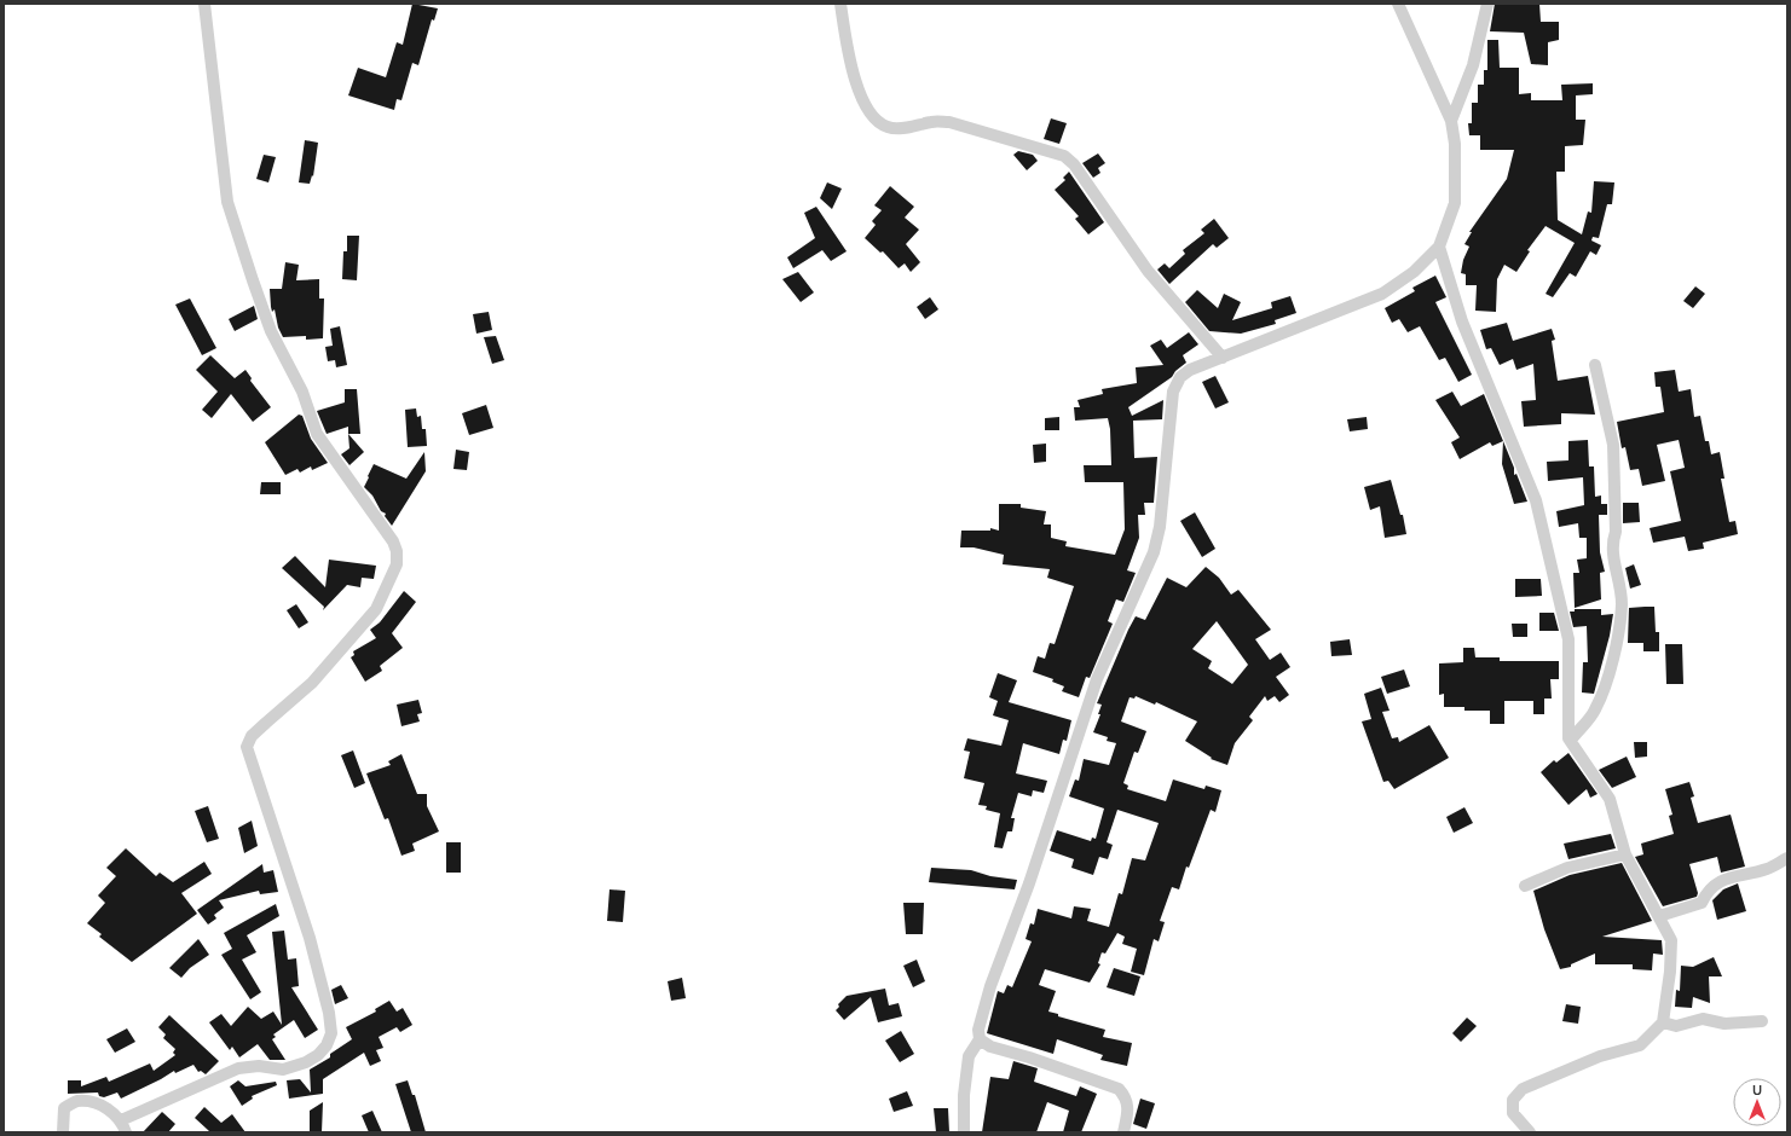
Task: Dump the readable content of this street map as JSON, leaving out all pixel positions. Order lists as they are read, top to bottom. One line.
{"north":"top"}
